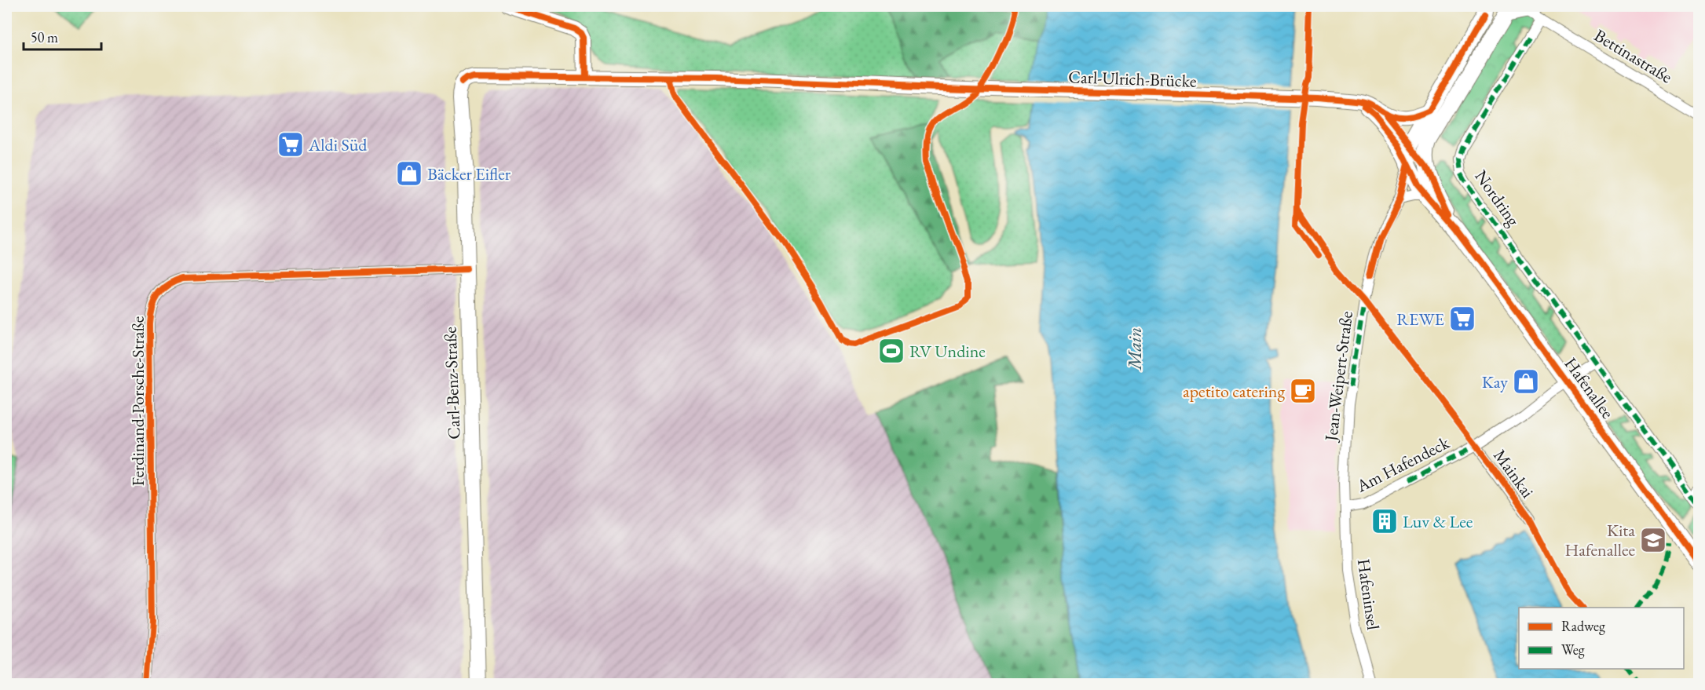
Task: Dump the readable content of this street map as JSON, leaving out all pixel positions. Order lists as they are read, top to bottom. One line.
{"streets":{"main road":["Carl-Ulrich-Brücke","Carl-Benz-Straße","Hafenallee"],"street":["Bettinastraße","Nordring","Jean-Weipert-Straße","Ferdinand-Porsche-Straße","Am Hafendeck","Mainkai","Hafeninsel"]},"crossings":[["Bettinastraße","Nordring"],["Carl-Ulrich-Brücke","Carl-Benz-Straße"],["Carl-Ulrich-Brücke","Hafenallee"],["Jean-Weipert-Straße","Hafenallee"],["Jean-Weipert-Straße","Am Hafendeck"],["Jean-Weipert-Straße","Hafeninsel"],["Carl-Benz-Straße","Ferdinand-Porsche-Straße"],["Hafenallee","Am Hafendeck"],["Am Hafendeck","Mainkai"],["Am Hafendeck","Hafeninsel"]],"water":["Main"],"places":{"supermarket":["Aldi Süd","REWE"],"shop":["Bäcker Eifler","Kay"],"sports":["RV Undine"],"cafe":["apetito catering"],"building":["Luv & Lee"],"school or university":["Kita Hafenallee"]},"legend":["Radweg","Weg"],"scale_bar":"50 m"}
